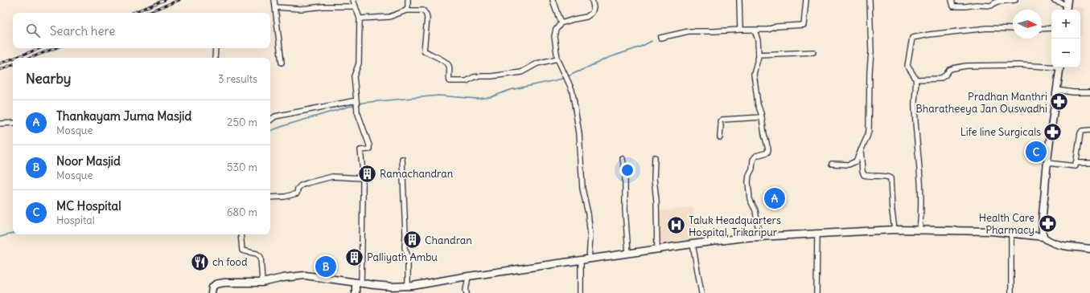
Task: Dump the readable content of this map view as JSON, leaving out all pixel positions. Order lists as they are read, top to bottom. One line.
{"places":{"pharmacy":["Pradhan Manthri Bharatheeya Jan Ouswadhi","Life line Surgicals","Health Care Pharmacy"],"building":["Ramachandran","Chandran","Palliyath Ambu"],"hospital":["Taluk Headquarters Hospital, Trikaripur"],"restaurant":["ch food"]},"north":"right","page":{"map_buttons":["+","−"],"search":"Search here","heading":["Nearby","3 results"],"list":[{"mark":"A","name":"Thankayam Juma Masjid","note":"Mosque","value":"250 m"},{"mark":"B","name":"Noor Masjid","note":"Mosque","value":"530 m"},{"mark":"C","name":"MC Hospital","note":"Hospital","value":"680 m"}],"pins":["C","A","B"]}}
